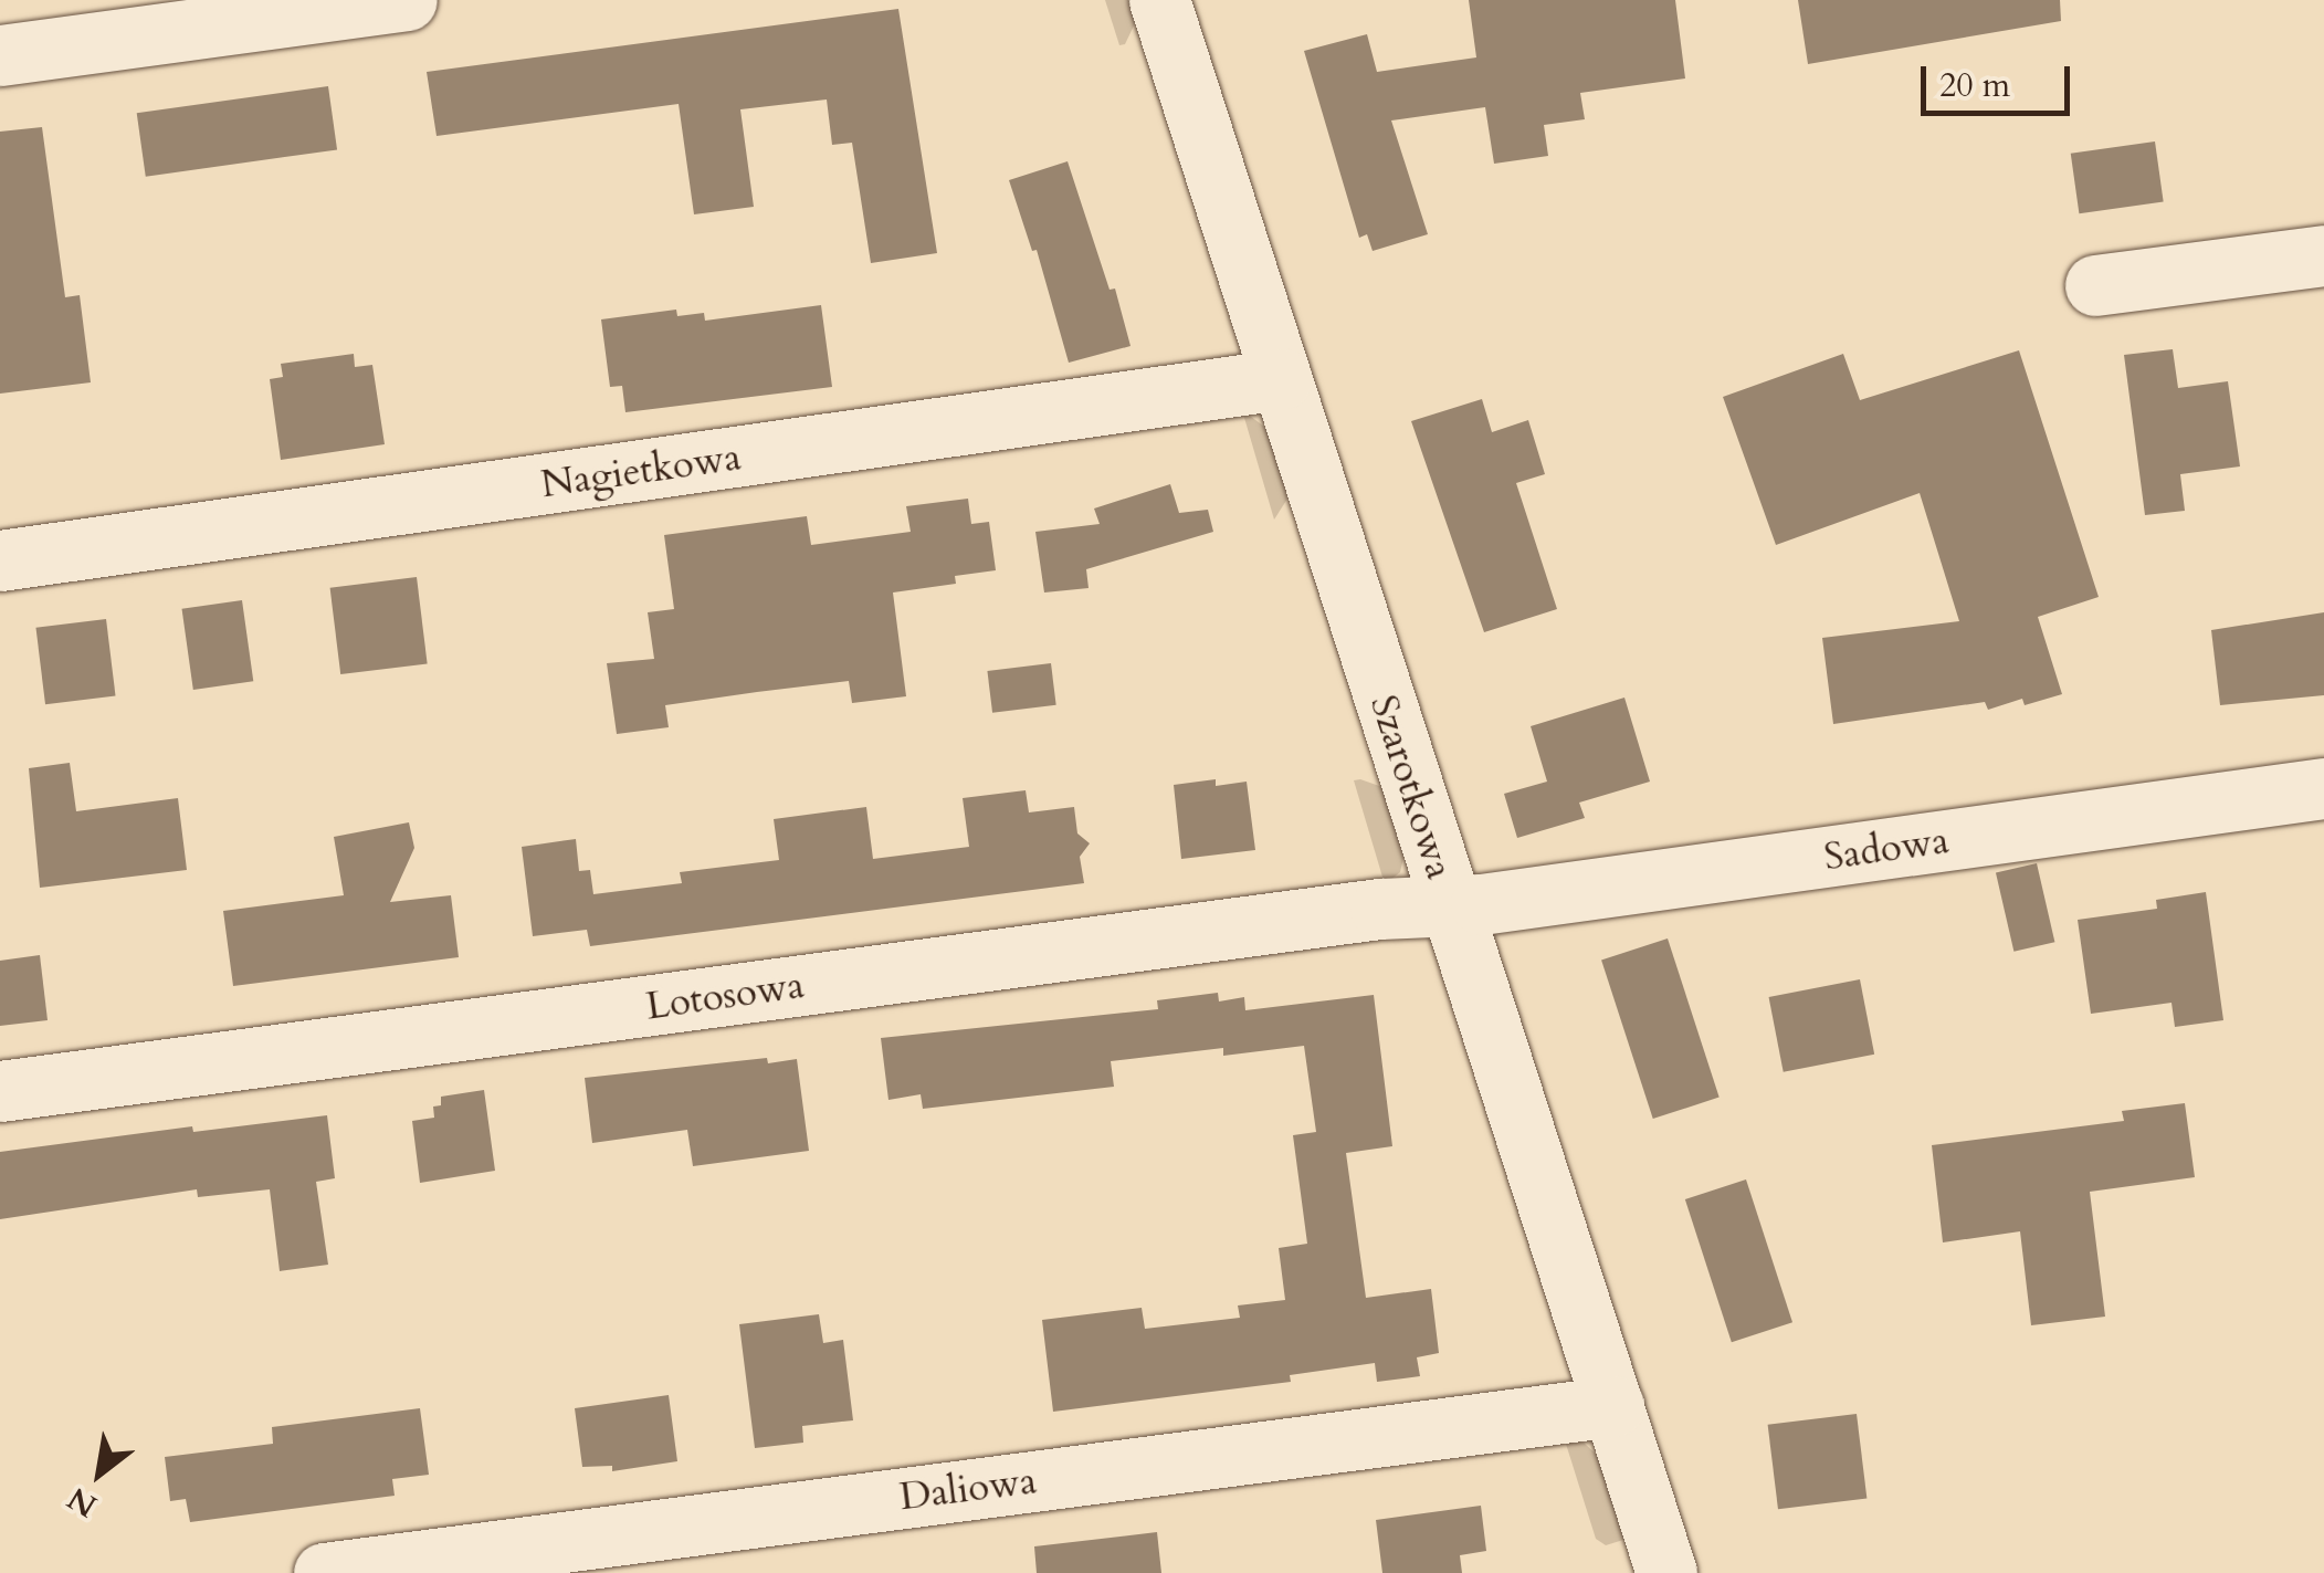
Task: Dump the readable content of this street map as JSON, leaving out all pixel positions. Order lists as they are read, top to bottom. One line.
{"streets":{"street":["Nagietkowa","Szarotkowa","Sadowa","Lotosowa","Daliowa"]},"crossings":[["Nagietkowa","Szarotkowa"],["Szarotkowa","Sadowa"],["Szarotkowa","Lotosowa"],["Szarotkowa","Daliowa"],["Sadowa","Lotosowa"]],"scale_bar":"20 m","north":"bottom left"}
